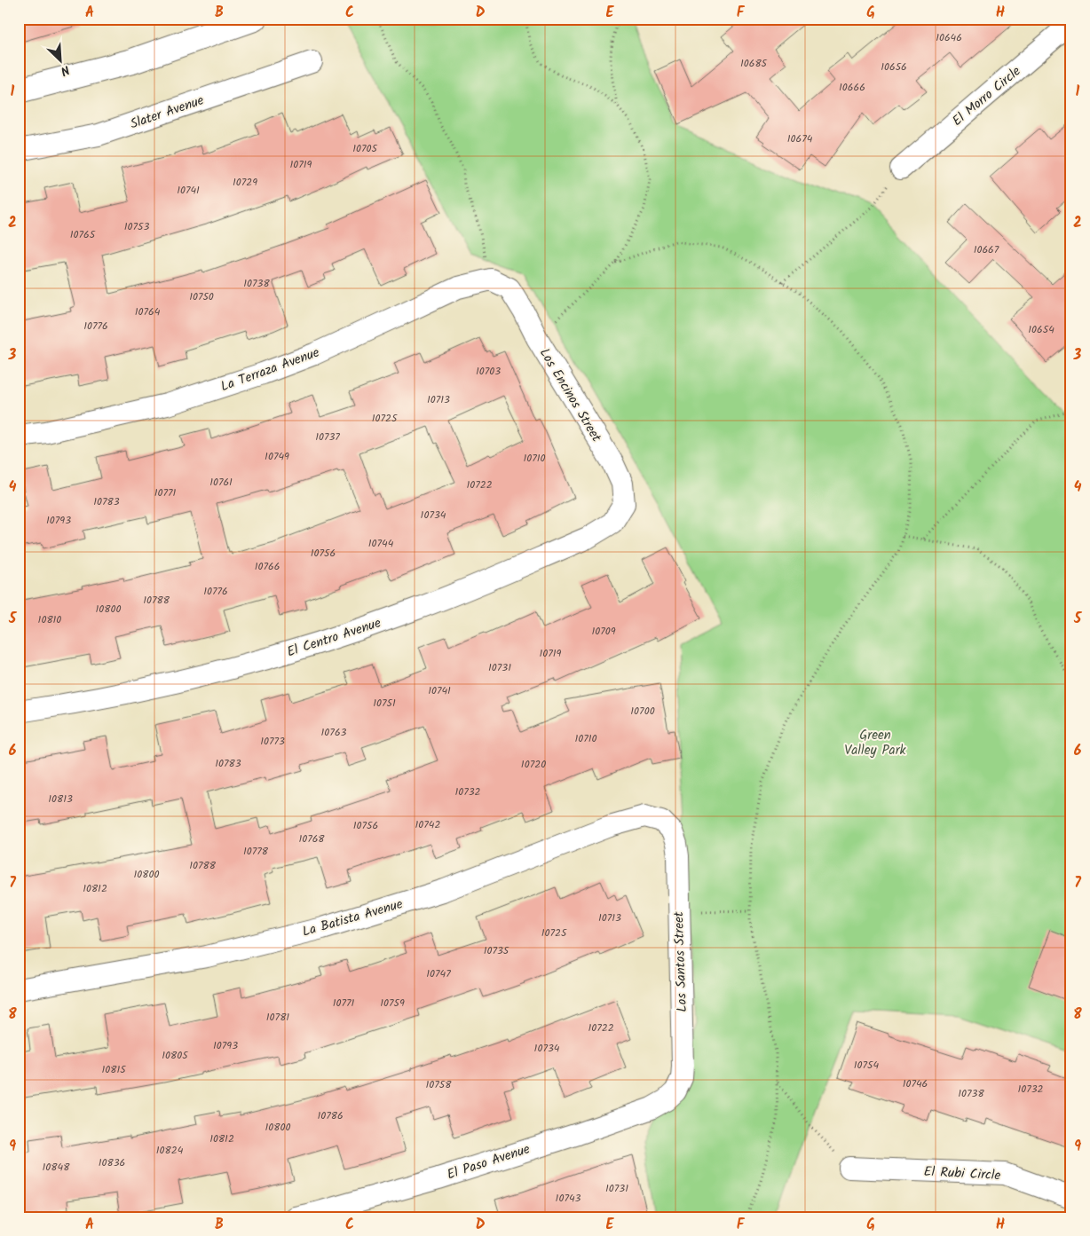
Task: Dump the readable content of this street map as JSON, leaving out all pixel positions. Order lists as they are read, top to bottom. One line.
{"streets":{"street":["El Morro Circle","Slater Avenue","La Terraza Avenue","Los Encinos Street","El Centro Avenue","La Batista Avenue","Los Santos Street","El Paso Avenue","El Rubi Circle"]},"crossings":[["La Terraza Avenue","Los Encinos Street"],["Los Encinos Street","El Centro Avenue"],["La Batista Avenue","Los Santos Street"],["Los Santos Street","El Paso Avenue"]],"parks":["Green Valley Park"],"house_numbers":["10646","10685","10656","10666","10674","10705","10719","10729","10741","10753","10765","10667","10738","10750","10764","10776","10654","10703","10713","10725","10737","10749","10710","10761","10722","10771","10783","10734","10793","10744","10756","10766","10776","10788","10800","10810","10709","10719","10731","10741","10751","10700","10763","10710","10773","10783","10720","10732","10813","10742","10756","10768","10778","10788","10800","10812","10713","10725","10735","10747","10771","10759","10781","10722","10793","10734","10805","10754","10815","10746","10758","10732","10738","10786","10800","10812","10824","10836","10848","10731","10743"],"north":"bottom right","grid":{"columns":["A","B","C","D","E","F","G","H"],"rows":["1","2","3","4","5","6","7","8","9"]}}
